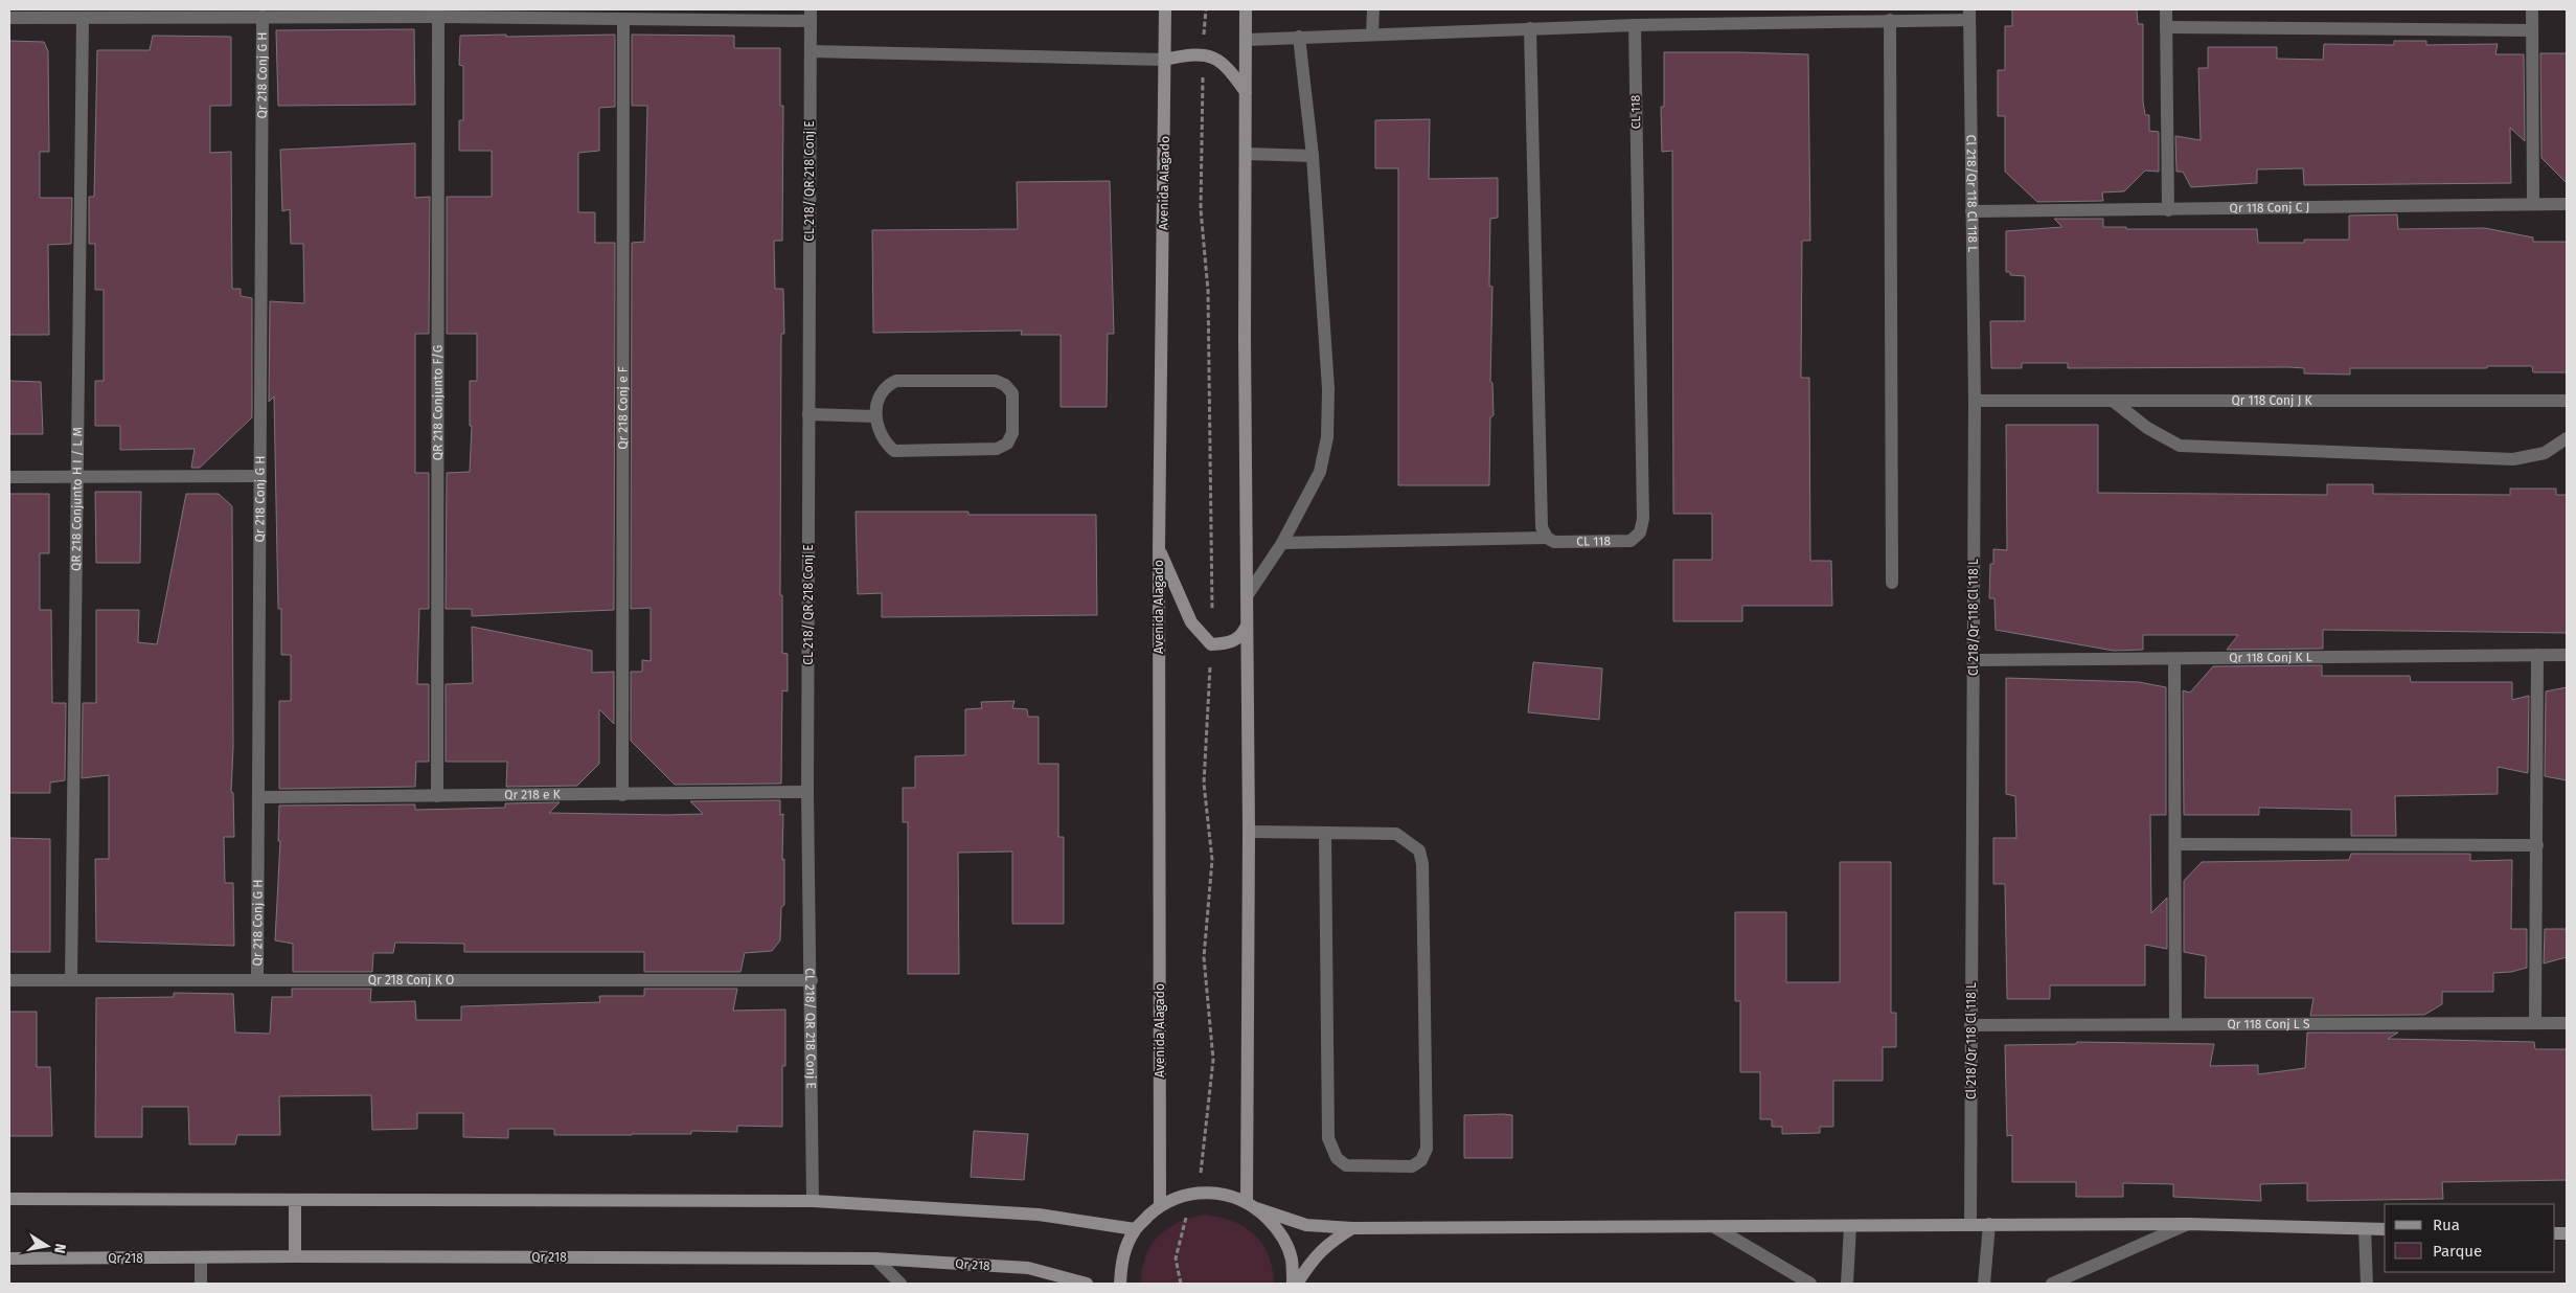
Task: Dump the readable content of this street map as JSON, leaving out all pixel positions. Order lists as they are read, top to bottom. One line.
{"streets":{"main road":["Avenida Alagado","Qr 218"],"street":["Qr 218 Conj G H","CL 118","CL 218/ QR 218 Conj E","Cl 218/Qr 118 Cl 118 L","Qr 118 Conj C J","Qr 118 Conj J K","QR 218 Conjunto F/G","Qr 218 Conj e F","QR 218 Conjunto H I / L M","Qr 118 Conj K L","Qr 218 e K","Qr 218 Conj K O","Qr 118 Conj L S"]},"crossings":[["Qr 218 Conj G H","Qr 218 e K"],["Qr 218 Conj G H","Qr 218 Conj K O"],["CL 218/ QR 218 Conj E","Qr 218 e K"],["CL 218/ QR 218 Conj E","Qr 218 Conj K O"],["Cl 218/Qr 118 Cl 118 L","Qr 118 Conj C J"],["Cl 218/Qr 118 Cl 118 L","Qr 118 Conj J K"],["Cl 218/Qr 118 Cl 118 L","Qr 118 Conj K L"],["Cl 218/Qr 118 Cl 118 L","Qr 118 Conj L S"],["QR 218 Conjunto F/G","Qr 218 e K"],["Qr 218 Conj e F","Qr 218 e K"],["QR 218 Conjunto H I / L M","Qr 218 Conj K O"]],"legend":["Rua","Parque"],"north":"right"}
